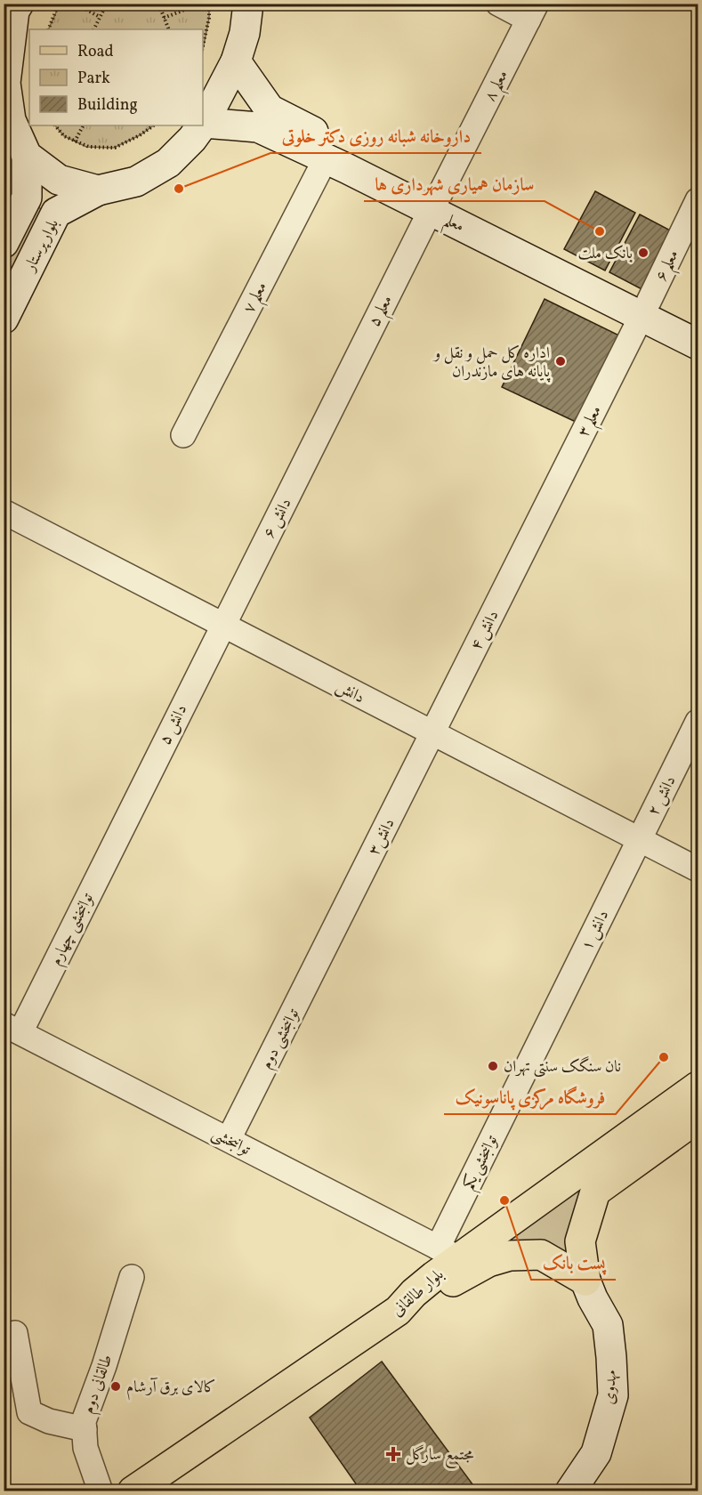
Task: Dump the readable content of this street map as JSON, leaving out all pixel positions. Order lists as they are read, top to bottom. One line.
{"streets":{"main road":["معلم","بلوار پرستار","بلوار طالقانی","مهدوی"],"street":["معلم ۸","معلم ۶","معلم ٧","معلم ۵","معلم ۳","دانش ۶","دانش ۴","دانش","دانش ۵","دانش ٢","دانش٣","توانبخشی چهارم","دانش ١","توانبخشی دوم","توانبخشی","توانبخشی یکم","طالقانی دوم"]},"crossings":[["معلم ۸","معلم"],["معلم ۸","معلم ۵"],["معلم","معلم ۶"],["معلم","معلم ٧"],["معلم","معلم ۵"],["معلم","معلم ۳"],["معلم ۶","معلم ۳"],["معلم ۵","دانش ۶"],["معلم ۳","دانش ۴"],["دانش ۶","دانش"],["دانش ۶","دانش ۵"],["دانش ۴","دانش"],["دانش ۴","دانش٣"],["دانش","دانش ۵"],["دانش","دانش ٢"],["دانش","دانش٣"],["دانش","دانش ١"],["دانش ۵","توانبخشی چهارم"],["دانش ٢","دانش ١"],["دانش٣","توانبخشی دوم"],["توانبخشی چهارم","توانبخشی"],["دانش ١","توانبخشی یکم"],["توانبخشی دوم","توانبخشی"],["توانبخشی","توانبخشی یکم"],["توانبخشی","بلوار طالقانی"],["توانبخشی یکم","بلوار طالقانی"]],"places":{"other":["داروخانه شبانه روزی دکتر خلوتی","سازمان همیاری شهرداری ها","بانک ملت","اداره کل حمل و نقل و پایانه های مازندران","فروشگاه مرکزی پاناسونیک","نان سنگک سنتی تهران","پست بانک","کالای برق آرشام"],"health":["مجتمع سارگل"]},"legend":["Road","Park","Building"]}
